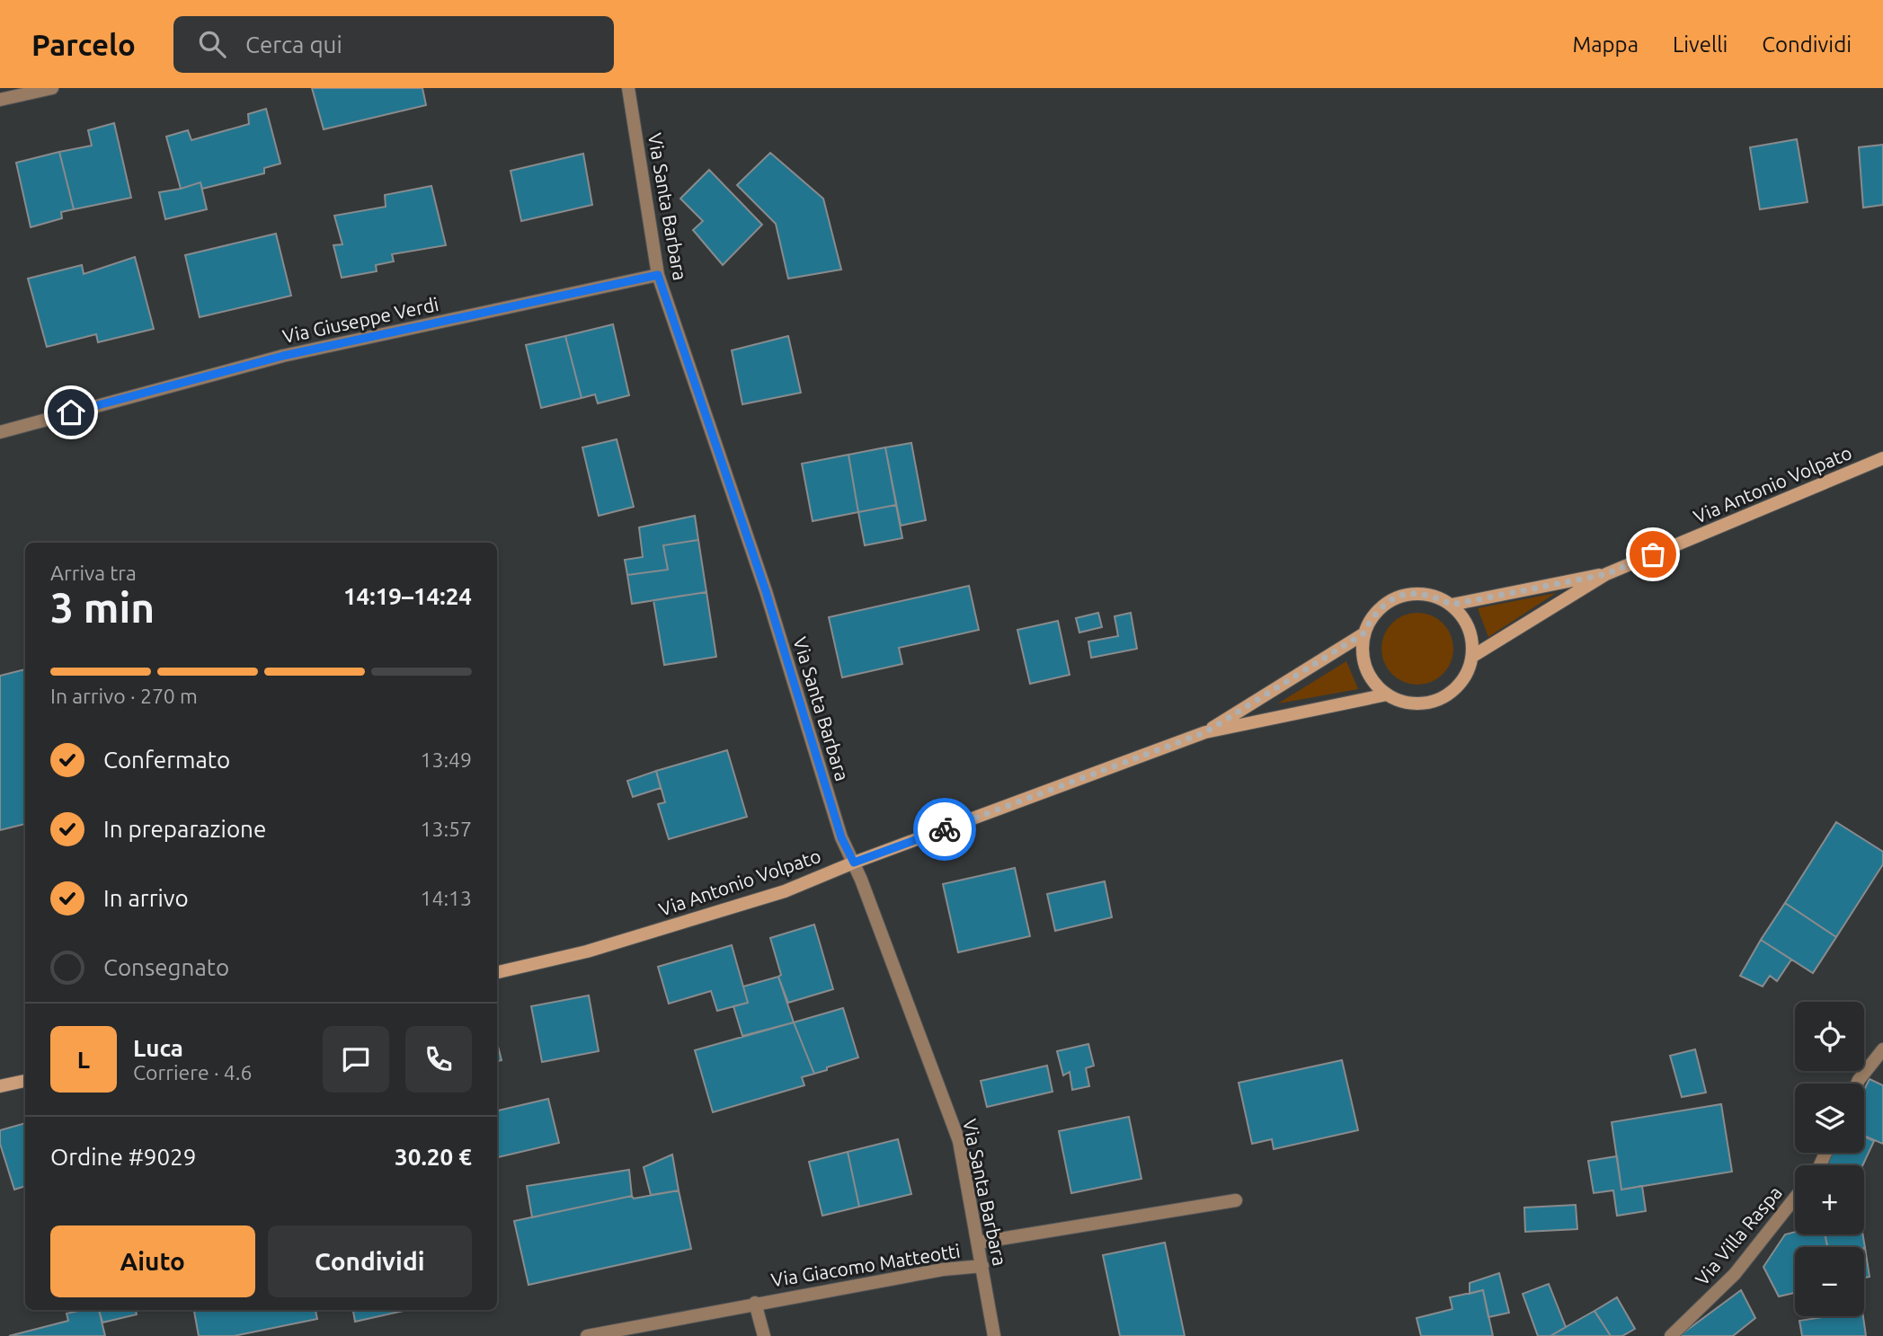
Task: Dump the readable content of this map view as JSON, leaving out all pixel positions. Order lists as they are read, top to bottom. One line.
{"streets":{"street":["Via Santa Barbara","Via Giuseppe Verdi","Via Antonio Volpato","Via Villa Raspa","Via Giacomo Matteotti"]},"crossings":[["Via Santa Barbara","Via Giuseppe Verdi"],["Via Santa Barbara","Via Antonio Volpato"],["Via Santa Barbara","Via Giacomo Matteotti"]],"page":{"header":"Parcelo","search":"Cerca qui","nav":["Mappa","Livelli","Condividi"],"heading":["3 min","Arriva tra","14:19–14:24"],"panel":["Luca","Corriere · 4.6","Ordine #9029","30.20 €"],"bar":"In arrivo · 270 m","list":[["Confermato","13:49"],["In preparazione","13:57"],["In arrivo","14:13"],"Consegnato"],"map_buttons":["+","−"],"round":"L","buttons":["Aiuto","Condividi"]}}
